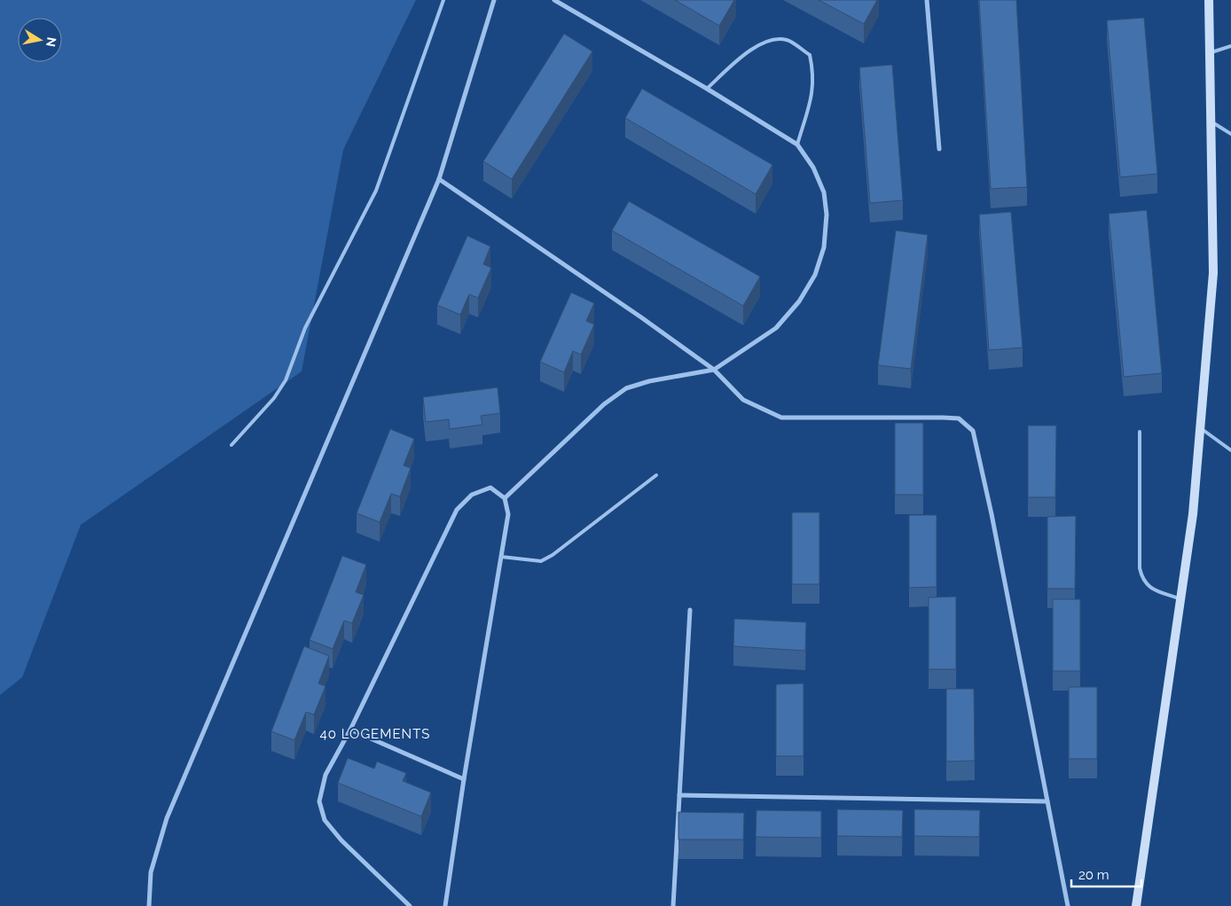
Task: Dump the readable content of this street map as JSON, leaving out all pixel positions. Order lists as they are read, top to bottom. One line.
{"districts":["40 LOGEMENTS"],"scale_bar":"20 m","north":"right"}
